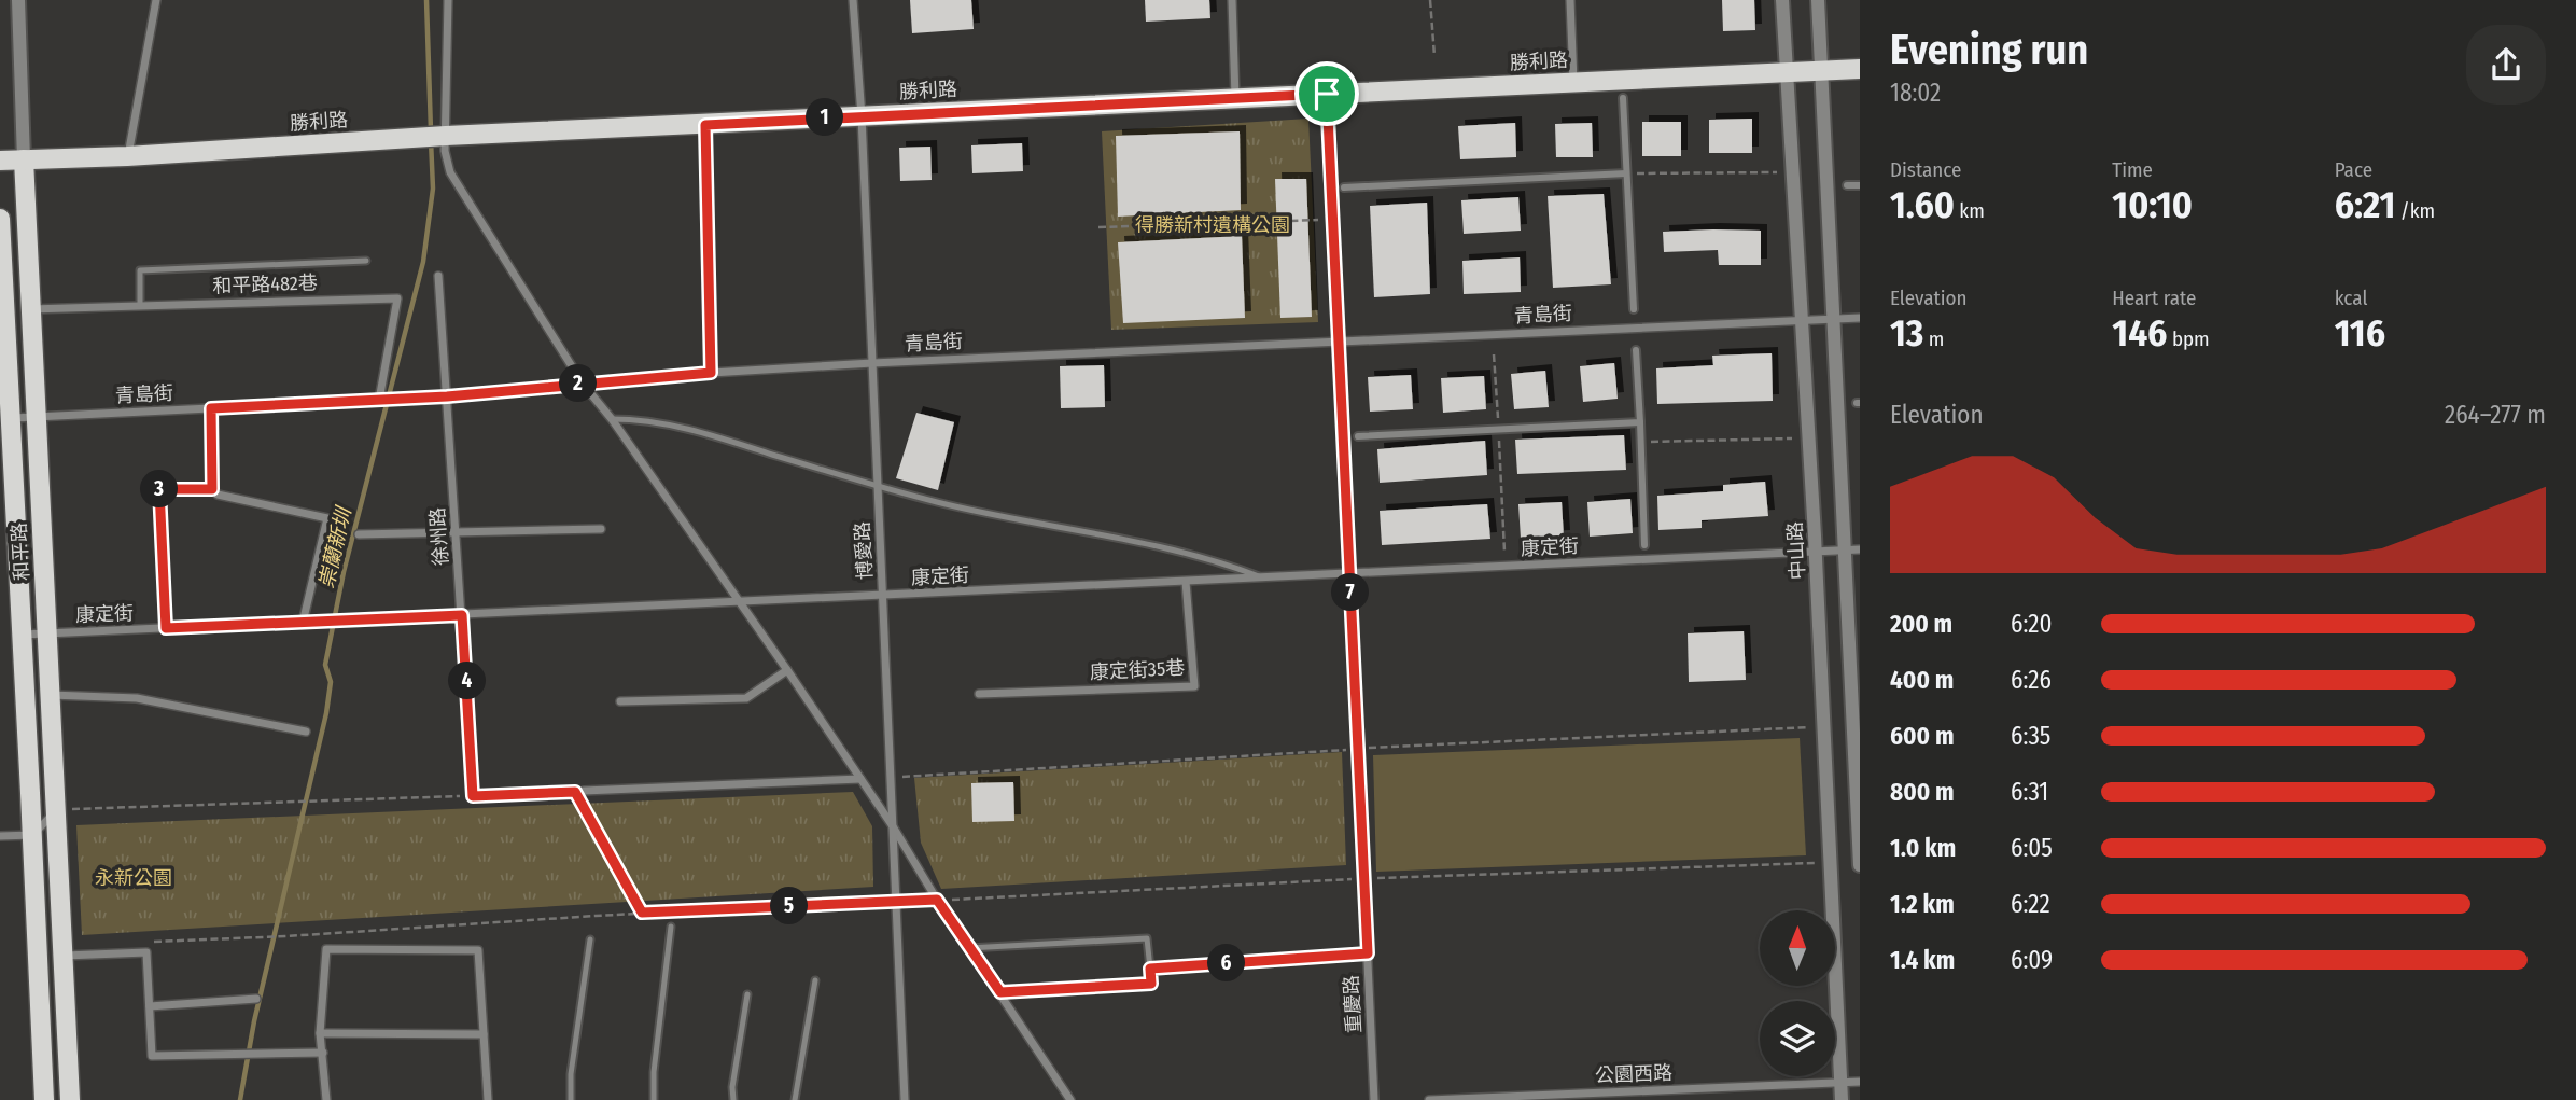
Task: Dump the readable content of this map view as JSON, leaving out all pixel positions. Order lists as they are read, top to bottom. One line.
{"streets":{"main road":["勝利路","和平路"],"street":["和平路482巷","青島街","徐州路","康定街","博愛路","中山路","康定街35巷","重慶路","公園西路"]},"crossings":[["勝利路","博愛路"],["勝利路","中山路"],["勝利路","和平路"],["勝利路","重慶路"],["和平路482巷","青島街"],["和平路482巷","和平路"],["青島街","徐州路"],["青島街","博愛路"],["青島街","中山路"],["青島街","和平路"],["青島街","重慶路"],["徐州路","康定街"],["康定街","博愛路"],["康定街","中山路"],["康定街","和平路"],["康定街","康定街35巷"],["康定街","重慶路"],["中山路","公園西路"]],"water":["崇蘭新圳"],"parks":["得勝新村遺構公園","永新公園"],"north":"top","page":{"heading":["Evening run","18:02"],"pins":["1","2","3","7","4","5","6"],"stats":[["Distance","1.60 km"],["Time","10:10"],["Pace","6:21 /km"],["Elevation","13 m"],["Heart rate","146 bpm"],["kcal","116"]],"chart":["Elevation","264–277 m"],"list":[{"name":"200 m","note":"6:20"},{"name":"400 m","note":"6:26"},{"name":"600 m","note":"6:35"},{"name":"800 m","note":"6:31"},{"name":"1.0 km","note":"6:05"},{"name":"1.2 km","note":"6:22"},{"name":"1.4 km","note":"6:09"}]}}
